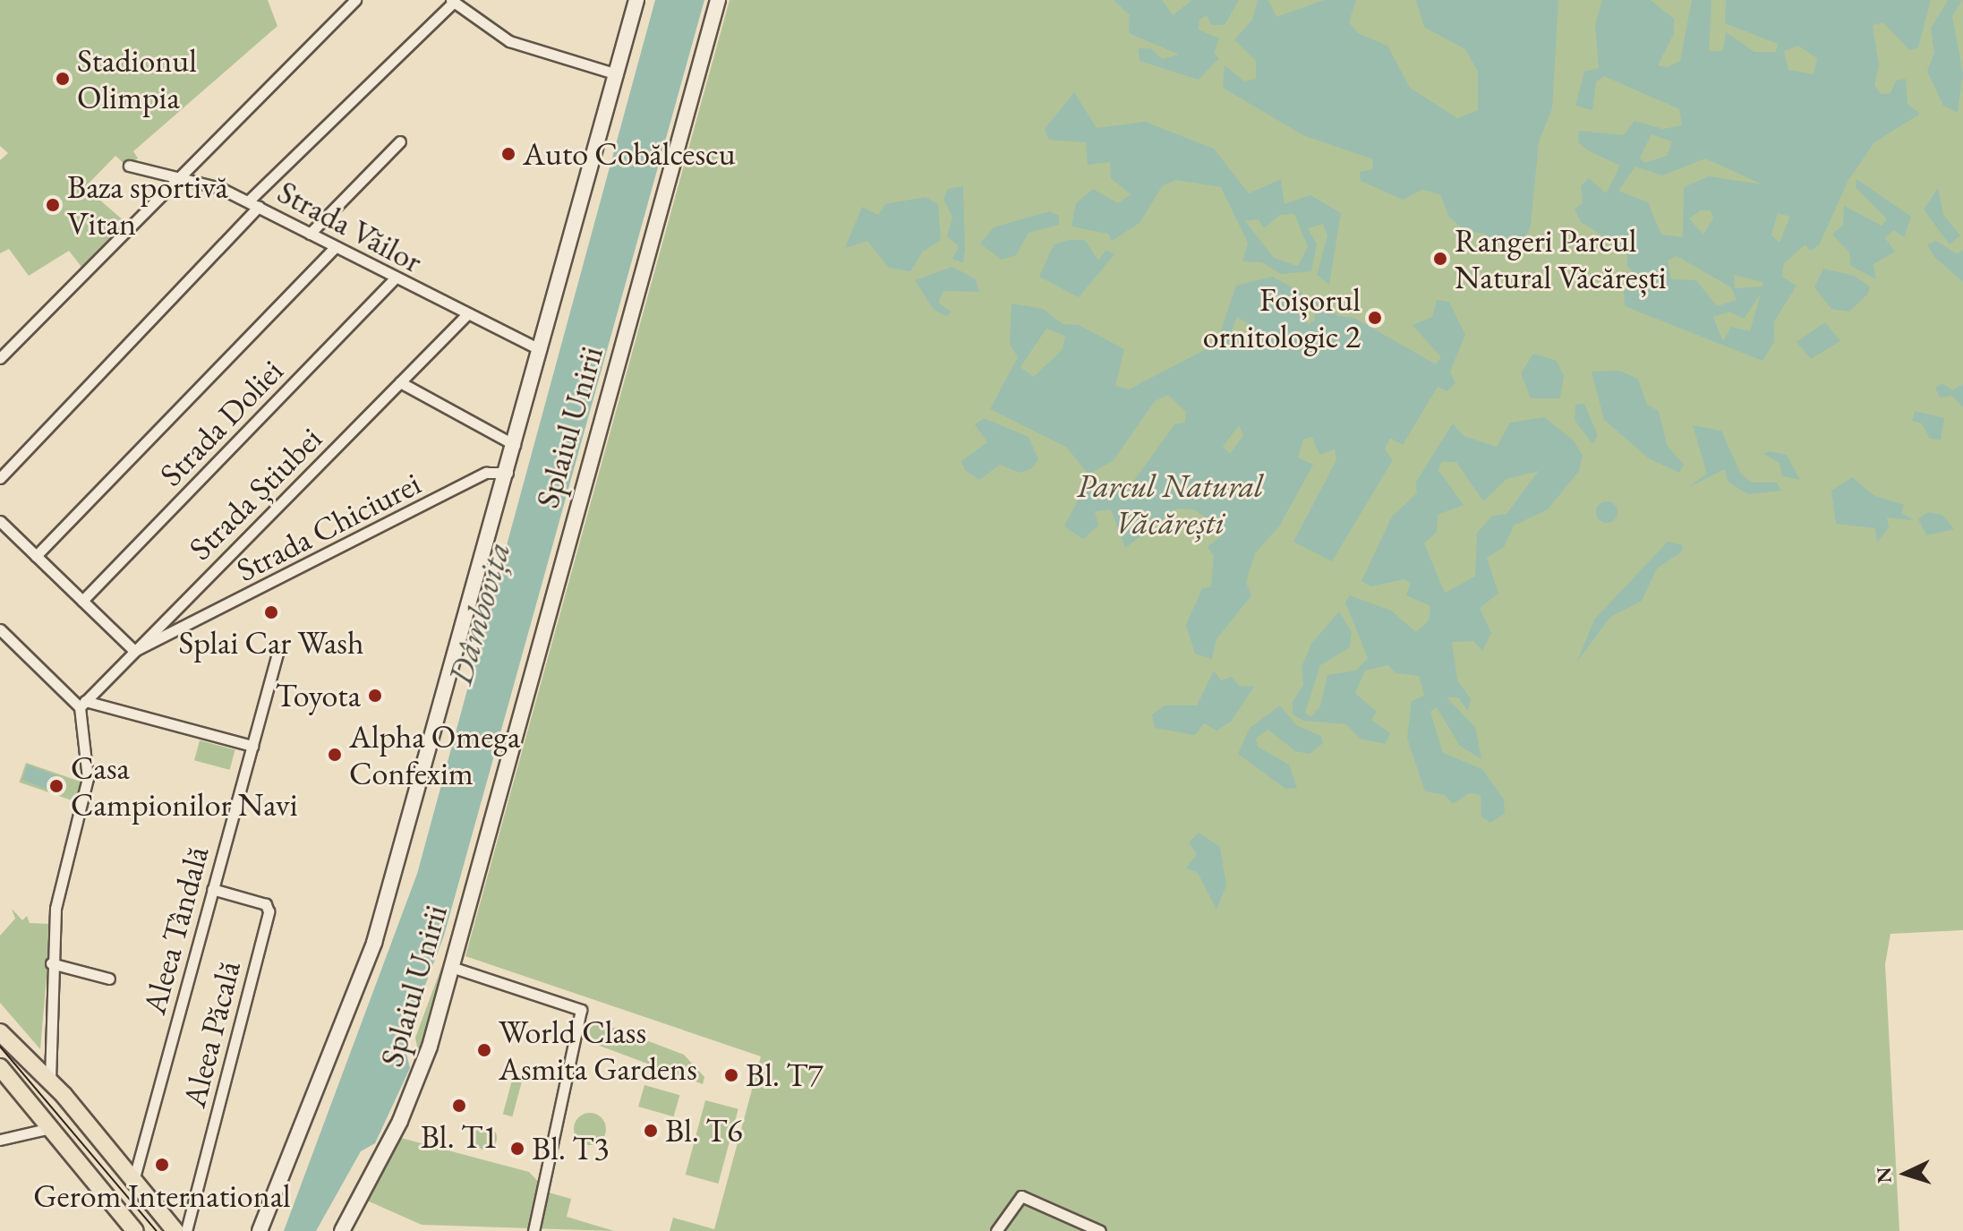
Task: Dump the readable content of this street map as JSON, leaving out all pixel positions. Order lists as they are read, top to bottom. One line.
{"streets":{"main road":["Splaiul Unirii"],"street":["Strada Văilor","Strada Doliei","Strada Știubei","Strada Chiciurei","Aleea Tândală","Aleea Păcală"]},"crossings":[["Strada Văilor","Strada Doliei"],["Strada Văilor","Splaiul Unirii"],["Strada Văilor","Strada Știubei"],["Splaiul Unirii","Strada Chiciurei"],["Strada Știubei","Strada Chiciurei"],["Aleea Tândală","Aleea Păcală"]],"water":["Dâmbovița"],"parks":["Parcul Natural Văcărești"],"places":["Stadionul Olimpia","Auto Cobălcescu","Baza sportivă Vitan","Rangeri Parcul Natural Văcărești","Foișorul ornitologic 2","Splai Car Wash","Toyota","Alpha Omega Confexim","Casa Campionilor Navi","World Class Asmita Gardens","Bl. T7","Bl. T1","Bl. T6","Bl. T3","Gerom International"],"north":"left"}
